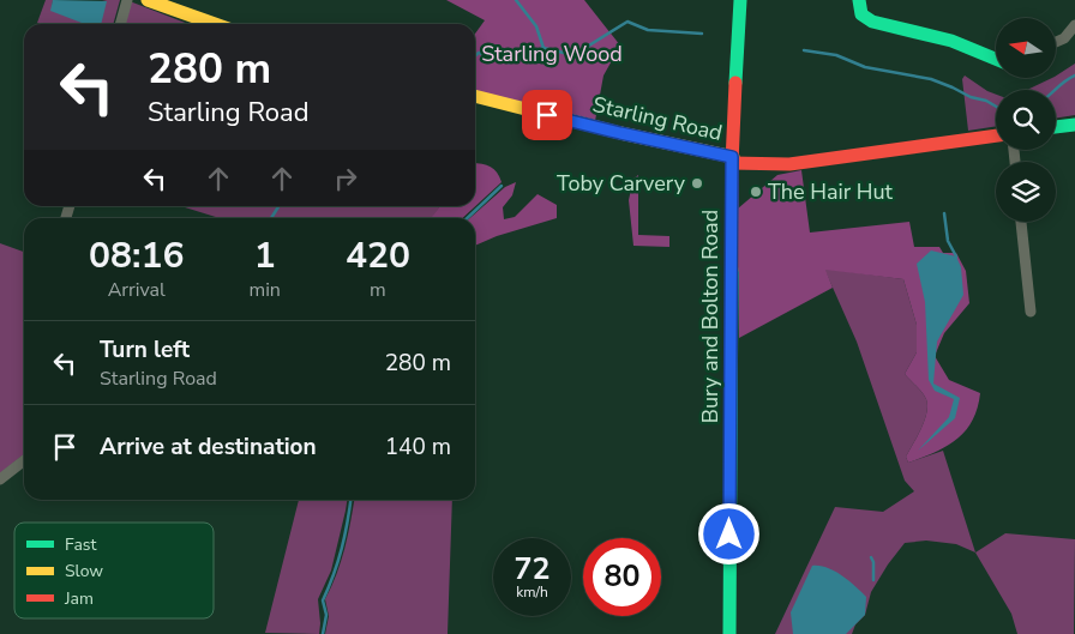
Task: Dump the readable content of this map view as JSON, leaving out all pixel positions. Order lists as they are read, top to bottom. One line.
{"streets":{"main road":["Starling Road","Bury and Bolton Road"]},"crossings":[["Starling Road","Bury and Bolton Road"]],"parks":["Starling Wood"],"places":["Toby Carvery","The Hair Hut"],"legend":["Fast","Slow","Jam"],"north":"left","page":{"turn":["280 m","Starling Road"],"eta":["08:16","Arrival","1","min","420","m"],"list":[{"name":"Turn left","note":"Starling Road","value":"280 m"},{"name":"Arrive at destination","value":"140 m"}],"speed":"72 km/h","limit":"80"}}
